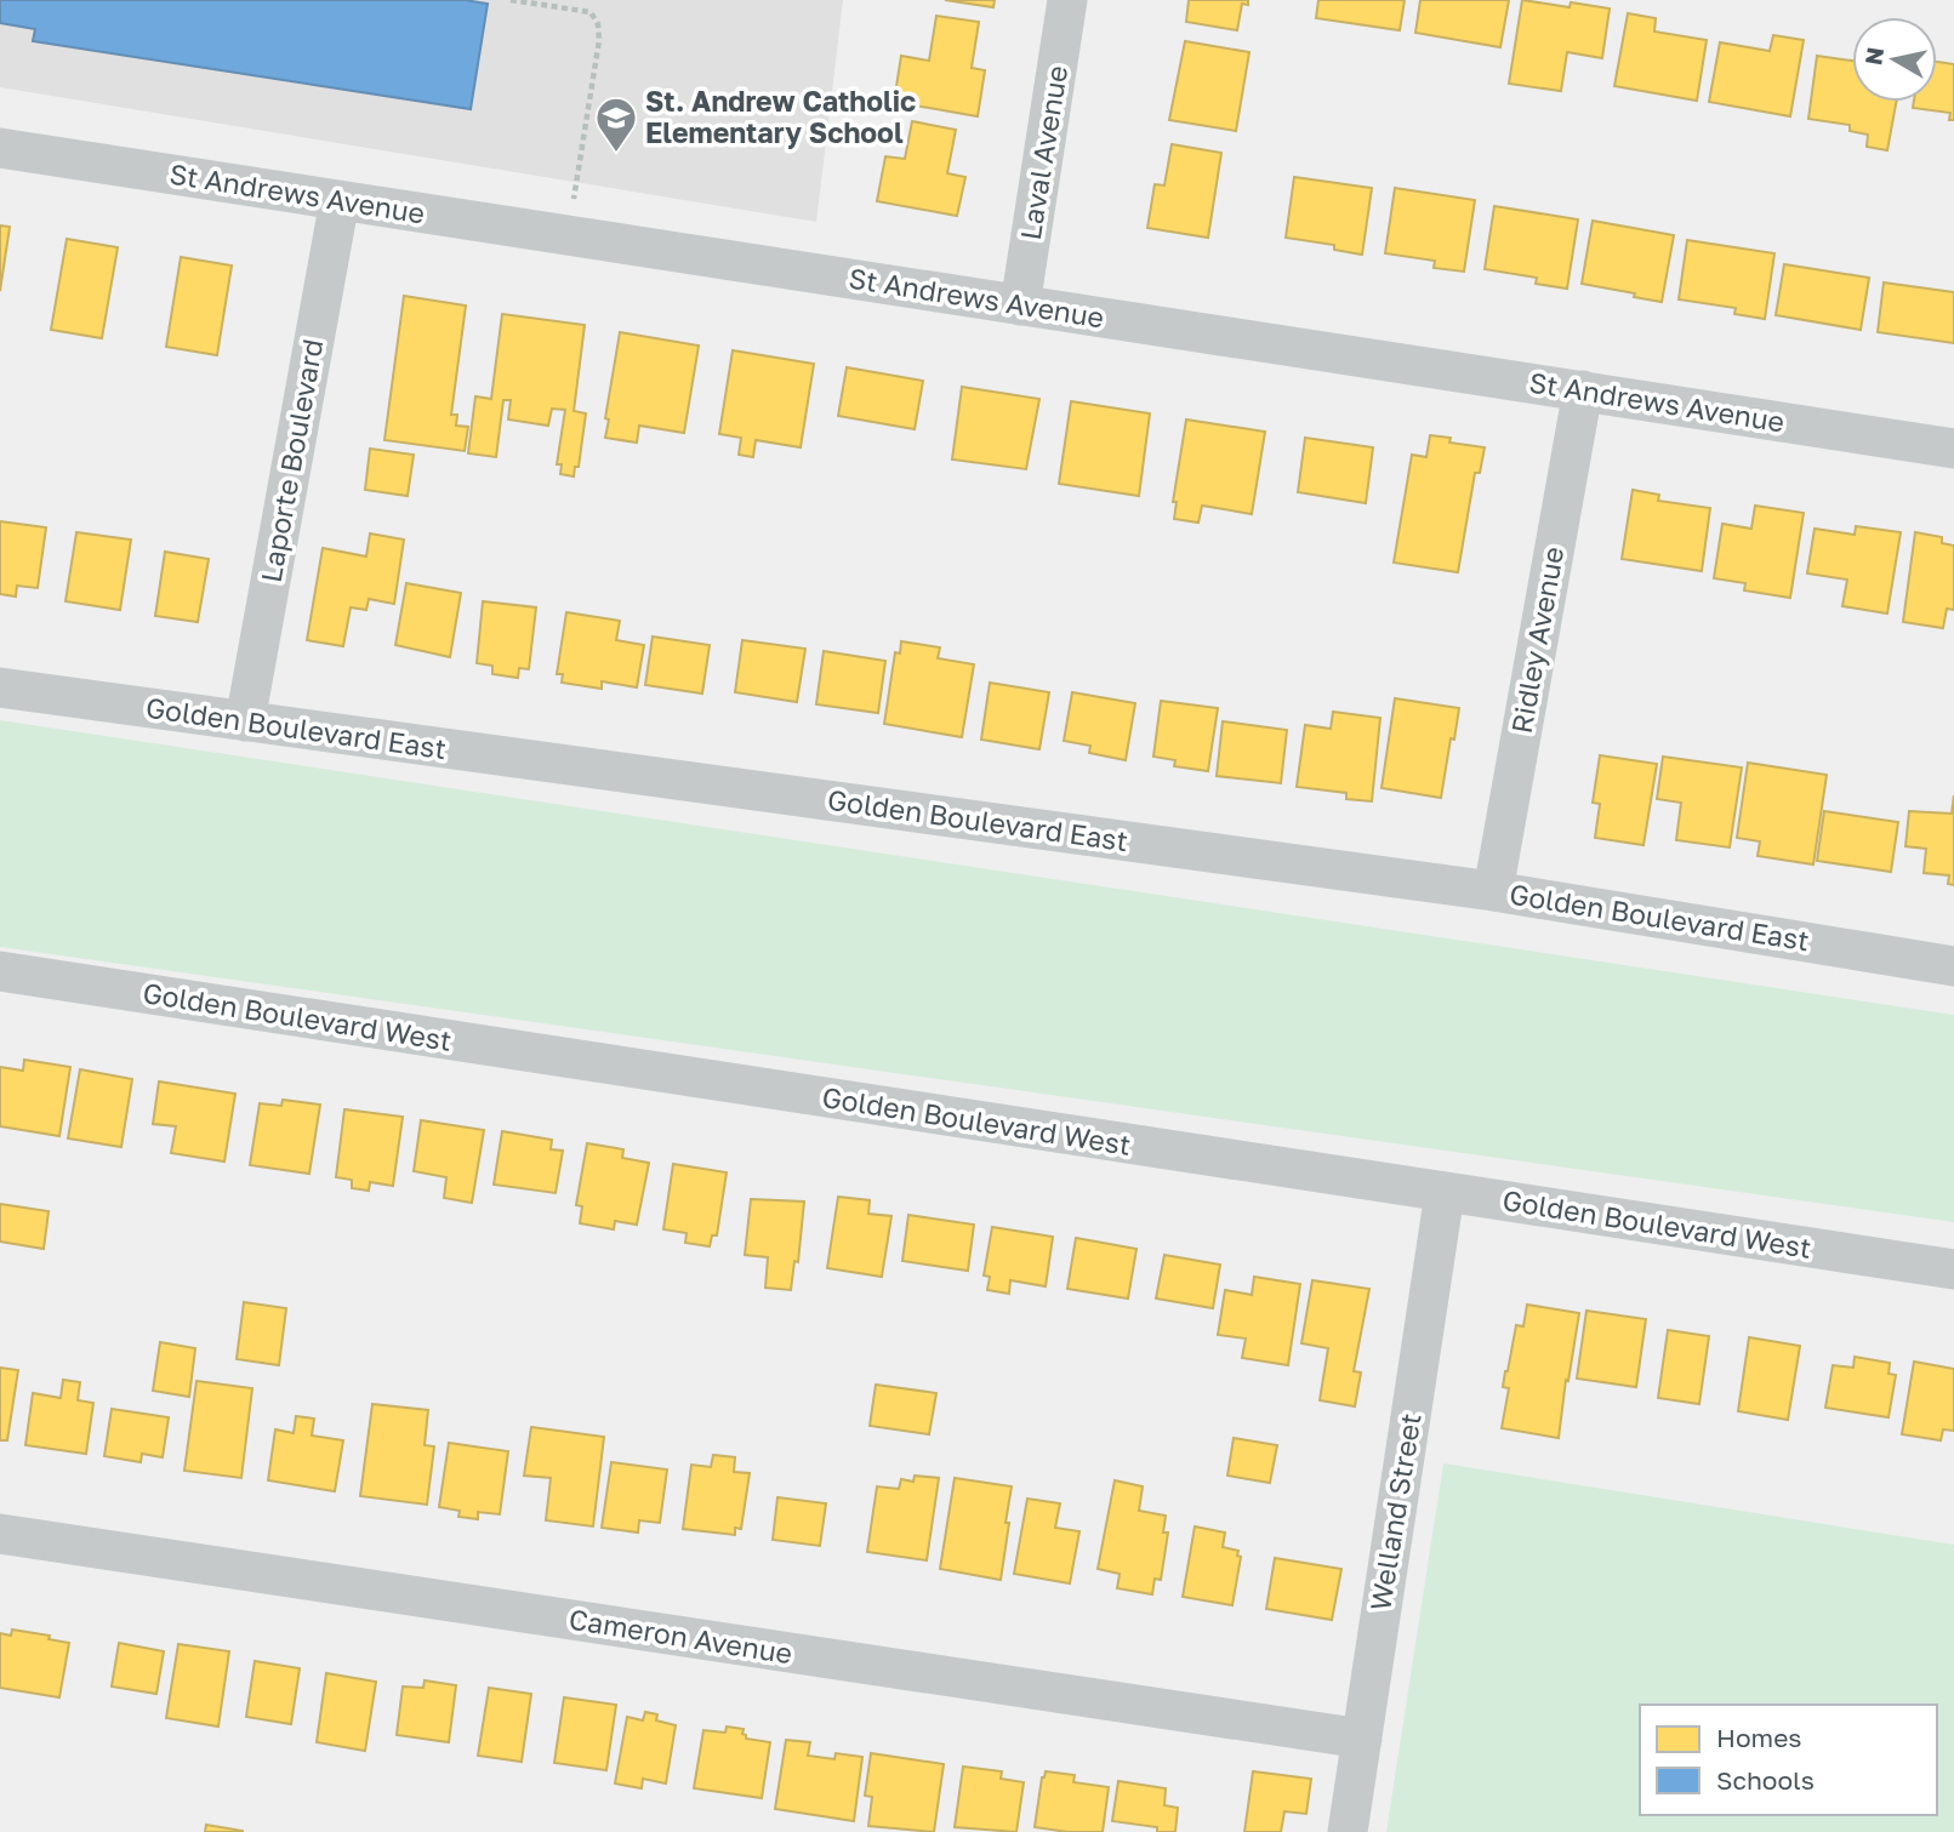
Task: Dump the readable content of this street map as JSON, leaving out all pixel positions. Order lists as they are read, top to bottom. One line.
{"streets":{"street":["Laval Avenue","St Andrews Avenue","Laporte Boulevard","Ridley Avenue","Golden Boulevard East","Golden Boulevard West","Welland Street","Cameron Avenue"]},"crossings":[["Laval Avenue","St Andrews Avenue"],["St Andrews Avenue","Laporte Boulevard"],["St Andrews Avenue","Ridley Avenue"],["Laporte Boulevard","Golden Boulevard East"],["Ridley Avenue","Golden Boulevard East"],["Golden Boulevard West","Welland Street"],["Welland Street","Cameron Avenue"]],"places":{"school or university":["St. Andrew Catholic Elementary School"]},"legend":["Homes","Schools"],"north":"left"}
